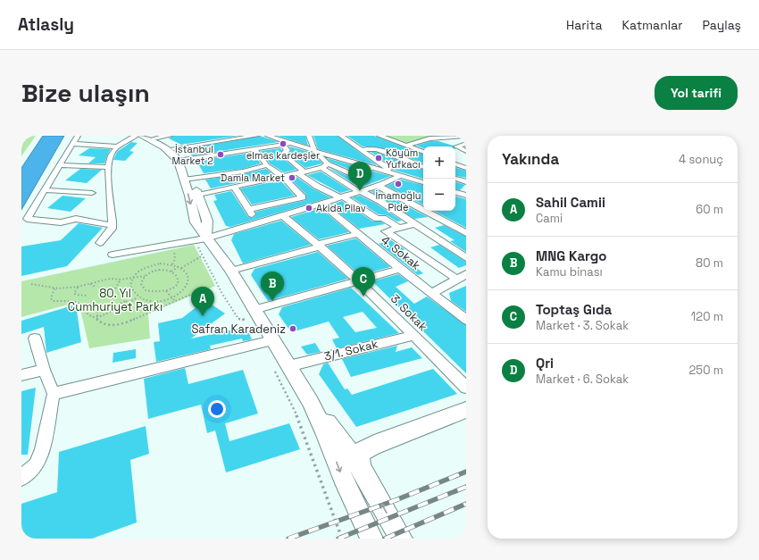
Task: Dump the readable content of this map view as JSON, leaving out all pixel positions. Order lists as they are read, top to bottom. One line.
{"streets":{"street":["4. Sokak","3. Sokak","3/1. Sokak"]},"crossings":[["3. Sokak","3/1. Sokak"]],"parks":["80. Yıl Cumhuriyet Parkı"],"places":["elmas kardeşler","İstanbul Market 2","Köyüm Yufkacı","Damla Market","İmamoğlu Pide","Akida Pilav","Safran Karadeniz"],"page":{"header":"Atlasly","nav":["Harita","Katmanlar","Paylaş"],"buttons":"Yol tarifi","title":"Bize ulaşın","heading":["Yakında","4 sonuç"],"map_buttons":["+","−"],"pins":["D","C","B","A"],"list":[{"mark":"A","name":"Sahil Camii","note":"Cami","value":"60 m"},{"mark":"B","name":"MNG Kargo","note":"Kamu binası","value":"80 m"},{"mark":"C","name":"Toptaş Gıda","note":"Market · 3. Sokak","value":"120 m"},{"mark":"D","name":"Qri","note":"Market · 6. Sokak","value":"250 m"}]}}
